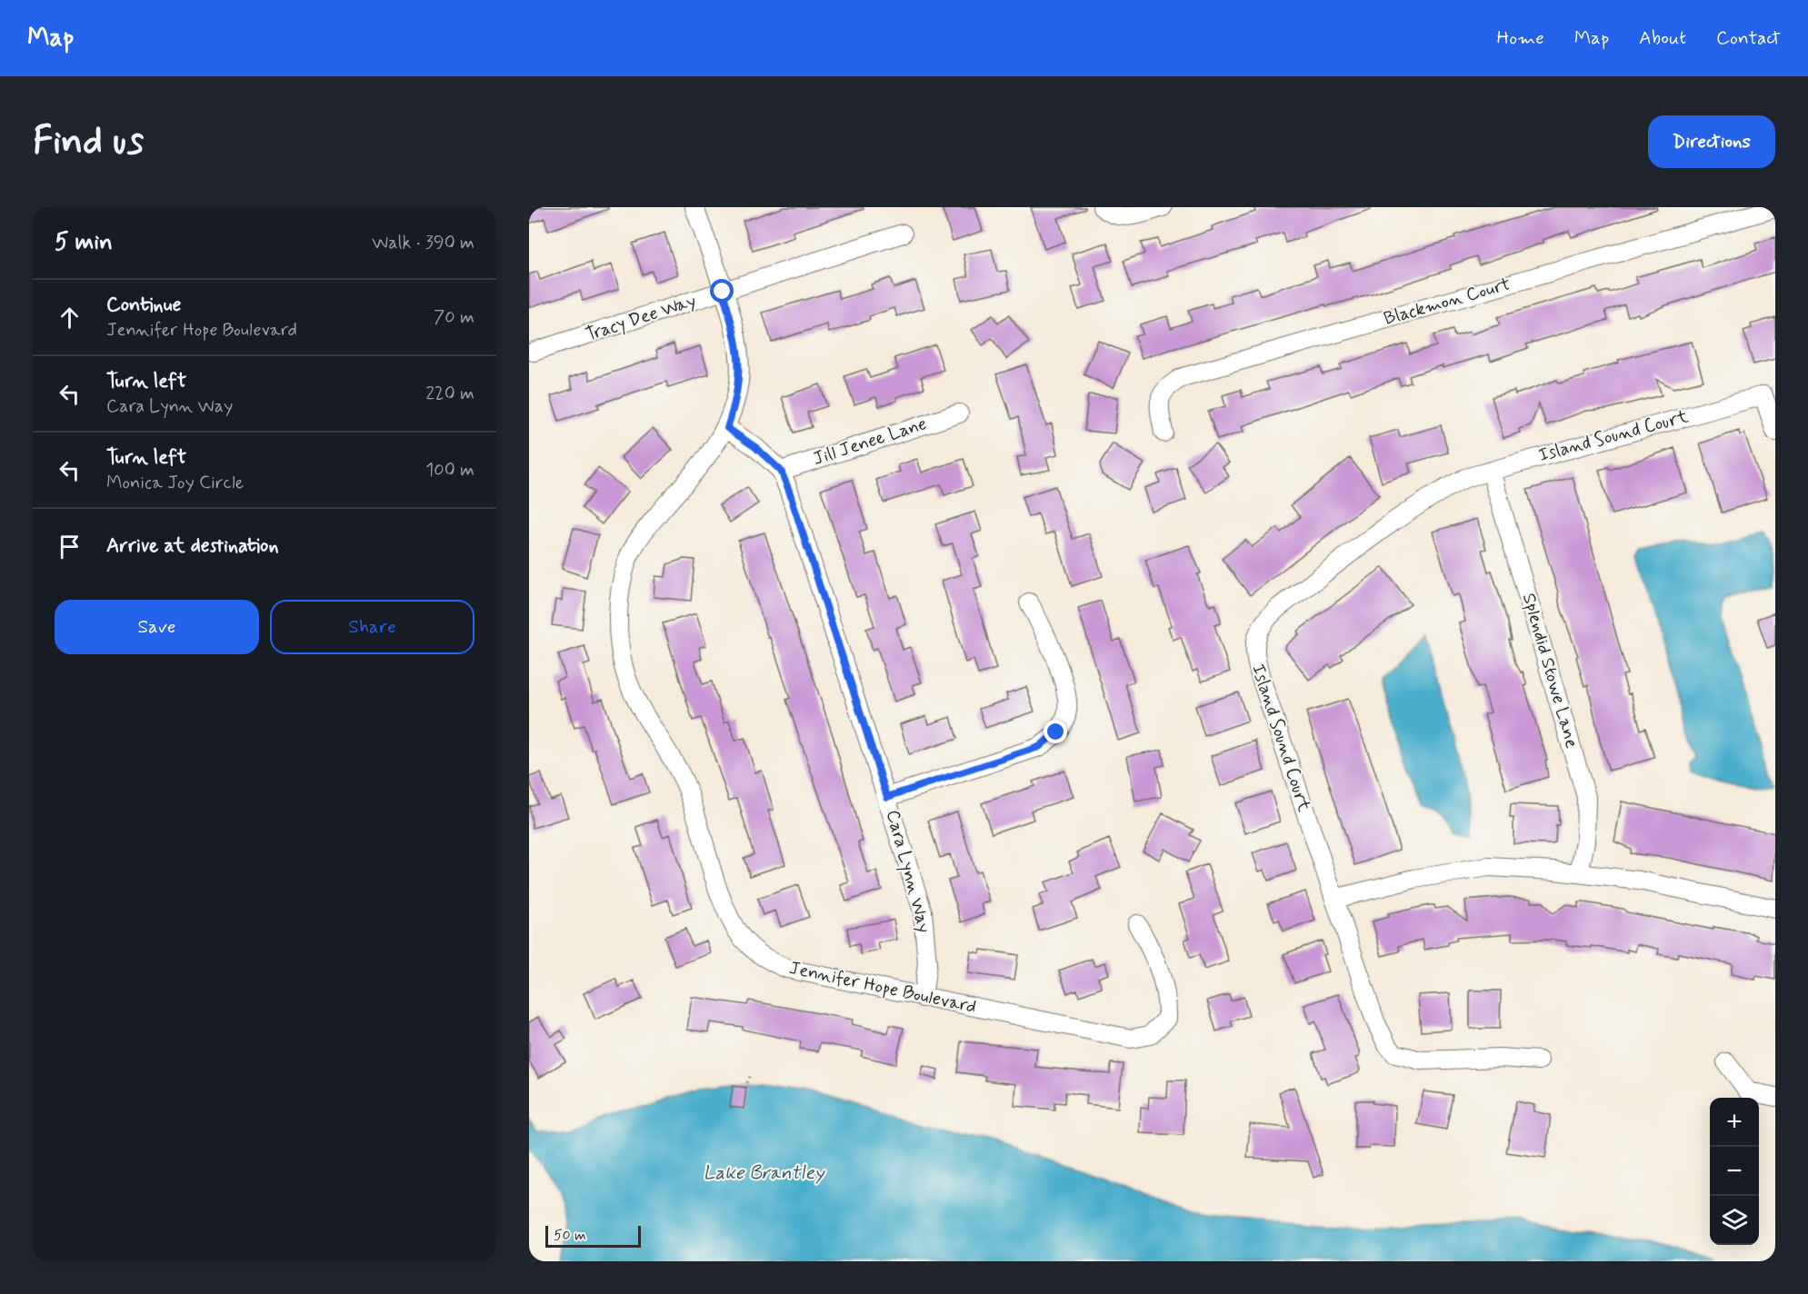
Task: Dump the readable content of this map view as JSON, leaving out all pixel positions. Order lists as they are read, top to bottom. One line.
{"streets":{"street":["Blackmon Court","Tracy Dee Way","Island Sound Court","Jill Jenee Lane","Splendid Stowe Lane","Cara Lynn Way","Jennifer Hope Boulevard"]},"crossings":[["Tracy Dee Way","Jennifer Hope Boulevard"],["Island Sound Court","Splendid Stowe Lane"],["Jill Jenee Lane","Cara Lynn Way"],["Cara Lynn Way","Jennifer Hope Boulevard"]],"water":["Lake Brantley"],"scale_bar":"50 m","page":{"header":"Map","nav":["Home","Map","About","Contact"],"buttons":["Directions",["Save","Share"]],"title":"Find us","heading":["5 min","Walk · 390 m"],"list":[["Continue","Jennifer Hope Boulevard","70 m"],["Turn left","Cara Lynn Way","220 m"],["Turn left","Monica Joy Circle","100 m"],"Arrive at destination"],"map_buttons":["+","−"],"scale":"50 m"}}
